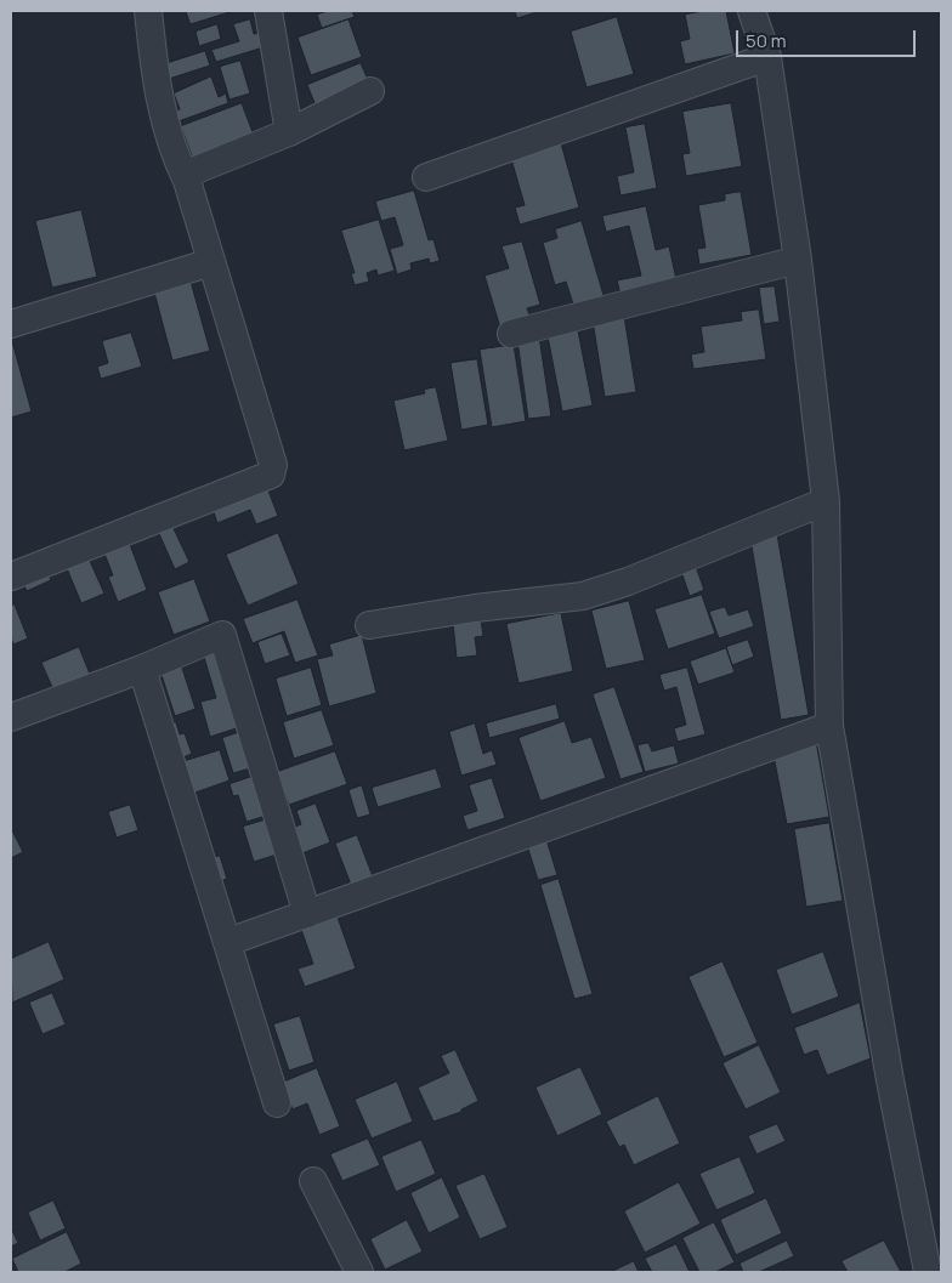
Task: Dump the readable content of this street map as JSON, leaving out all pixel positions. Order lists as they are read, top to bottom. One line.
{"scale_bar":"50 m"}
